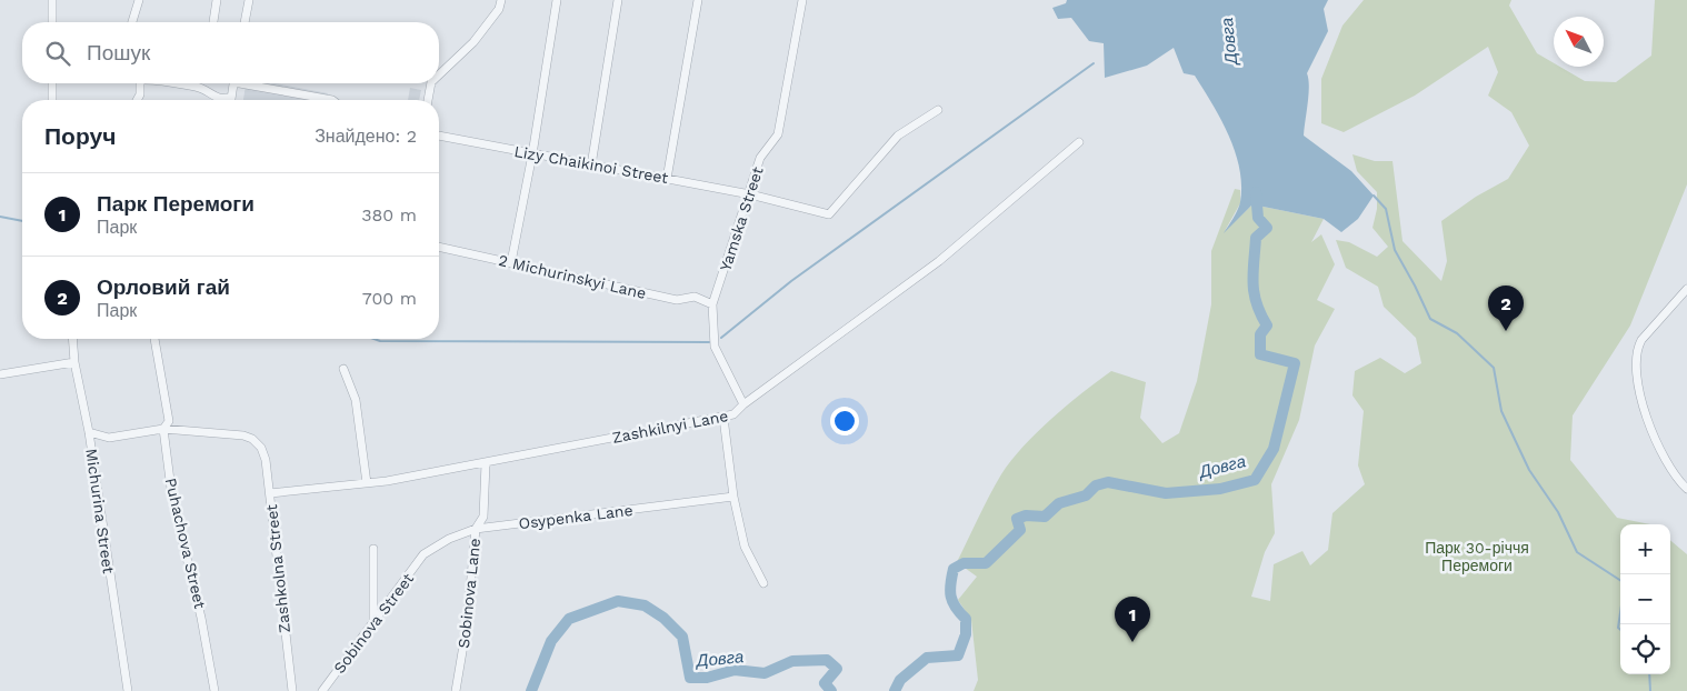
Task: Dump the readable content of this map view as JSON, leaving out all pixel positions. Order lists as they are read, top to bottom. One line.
{"streets":{"street":["Lizy Chaikinoi Street","Yamska Street","2 Michurinskyi Lane","Zashkilnyi Lane","Michurina Street","Osypenka Lane","Puhachova Street","Zashkolna Street","Sobinova Lane","Sobinova Street"]},"crossings":[["Lizy Chaikinoi Street","Yamska Street"],["Yamska Street","2 Michurinskyi Lane"],["Yamska Street","Zashkilnyi Lane"],["Zashkilnyi Lane","Zashkolna Street"],["Zashkilnyi Lane","Sobinova Lane"],["Osypenka Lane","Sobinova Lane"],["Osypenka Lane","Sobinova Street"],["Puhachova Street","Zashkolna Street"]],"water":["Довга"],"parks":["Парк 30-річчя Перемоги"],"north":"top left","page":{"search":"Пошук","heading":["Поруч","Знайдено: 2"],"list":[{"mark":"1","name":"Парк Перемоги","note":"Парк","value":"380 m"},{"mark":"2","name":"Орловий гай","note":"Парк","value":"700 m"}],"pins":["2","1"],"map_buttons":["+","−"]}}
